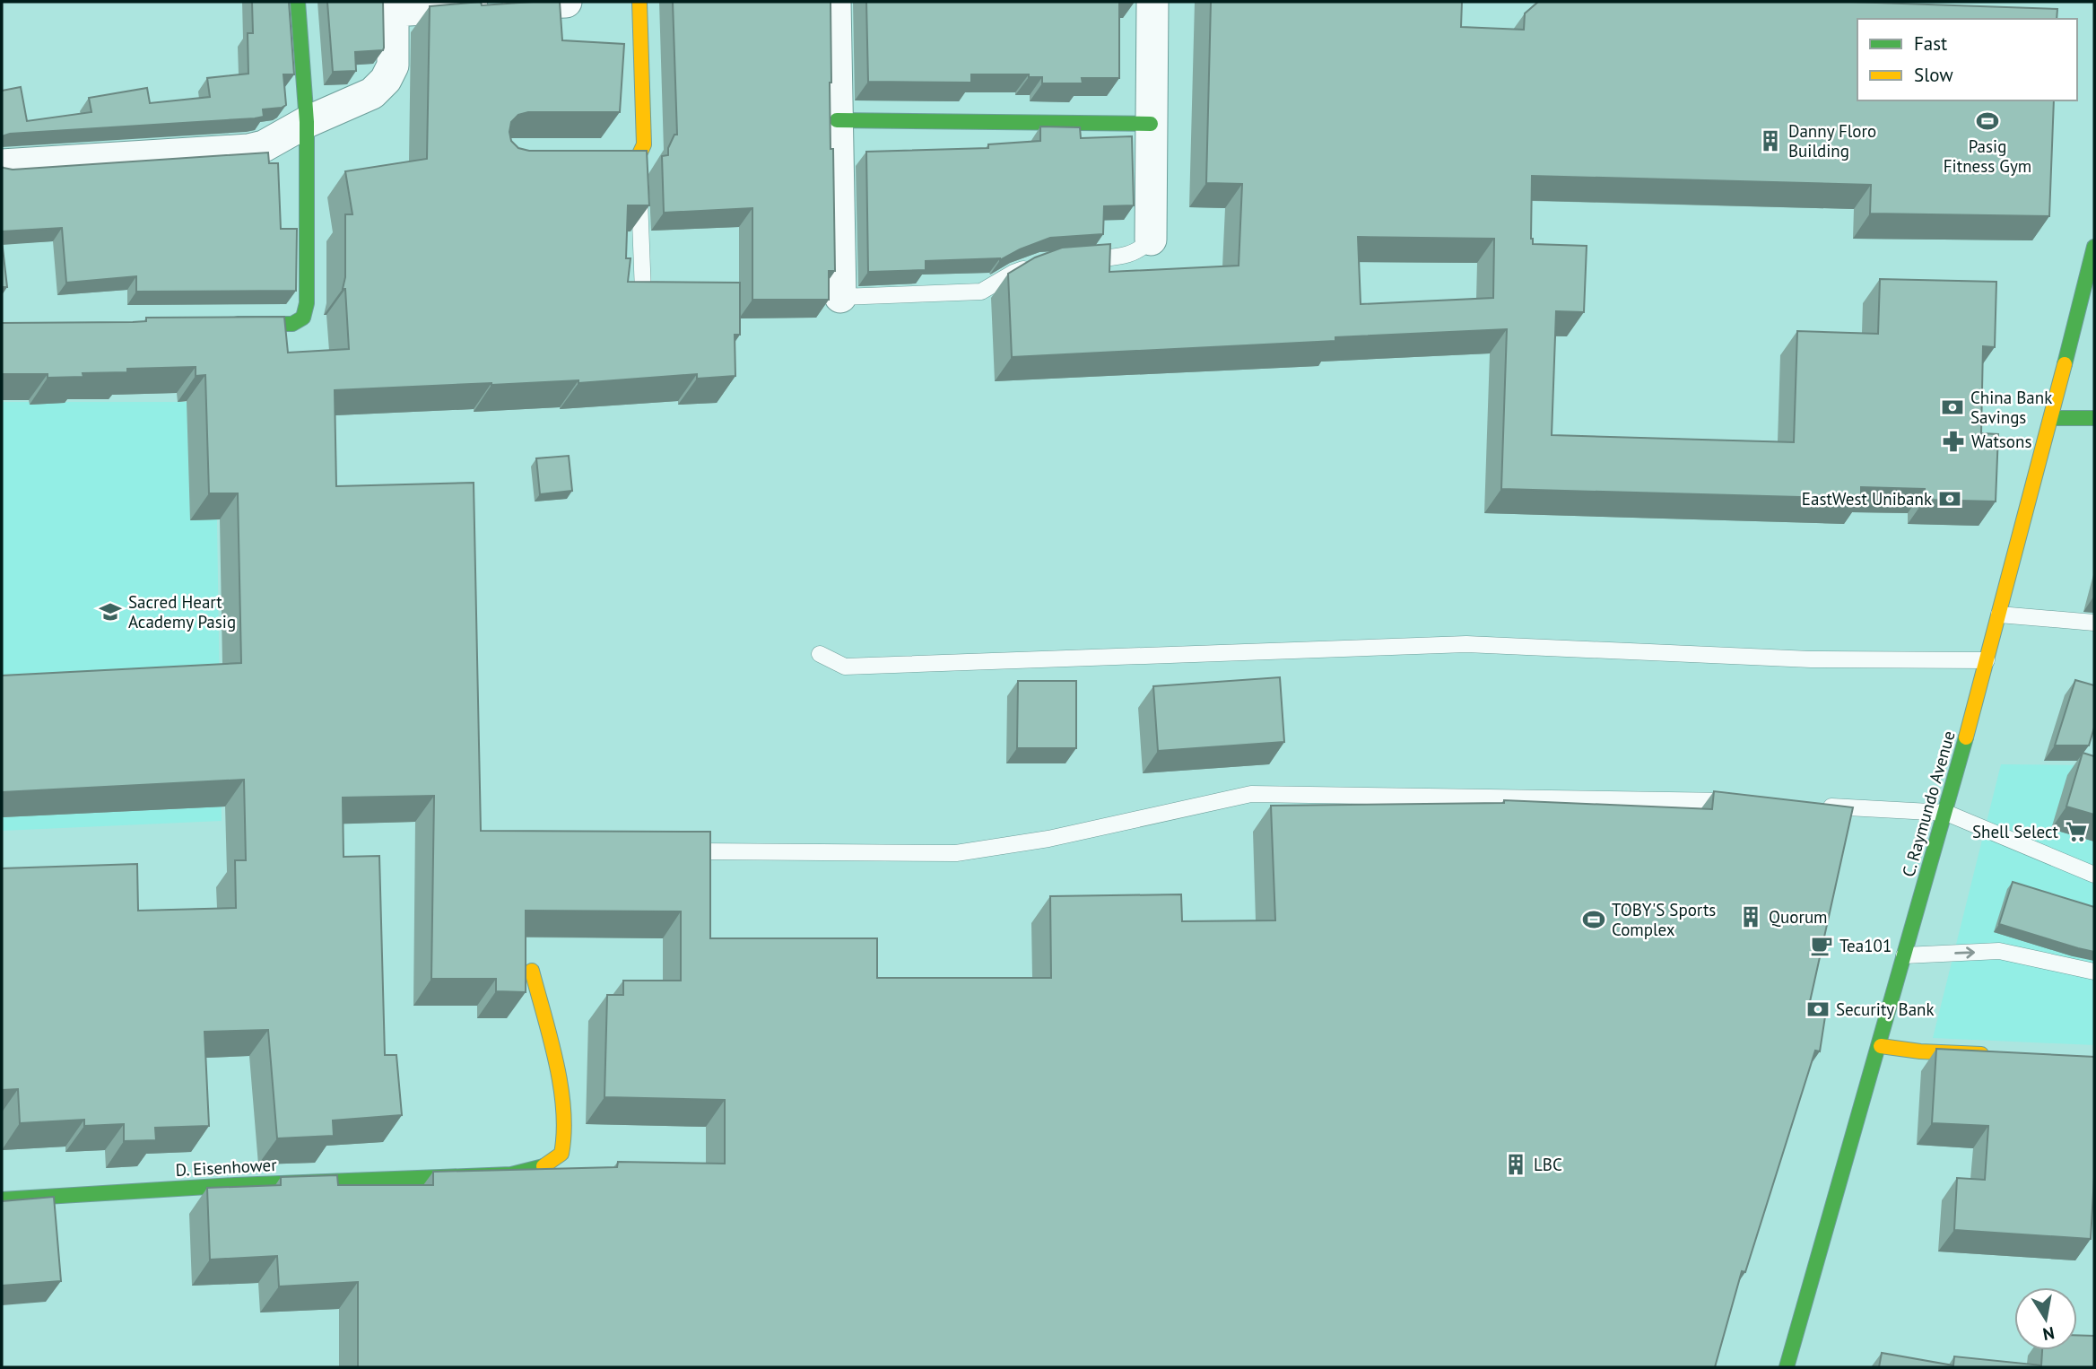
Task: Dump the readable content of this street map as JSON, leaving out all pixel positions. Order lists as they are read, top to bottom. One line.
{"streets":{"street":["C. Raymundo Avenue","D. Eisenhower"]},"places":{"sports":["Pasig Fitness Gym","TOBY'S Sports Complex"],"building":["Danny Floro Building","Quorum","LBC"],"bank":["China Bank Savings","EastWest Unibank","Security Bank"],"pharmacy":["Watsons"],"school or university":["Sacred Heart Academy Pasig"],"supermarket":["Shell Select"],"cafe":["Tea101"]},"legend":["Fast","Slow"],"north":"bottom"}
